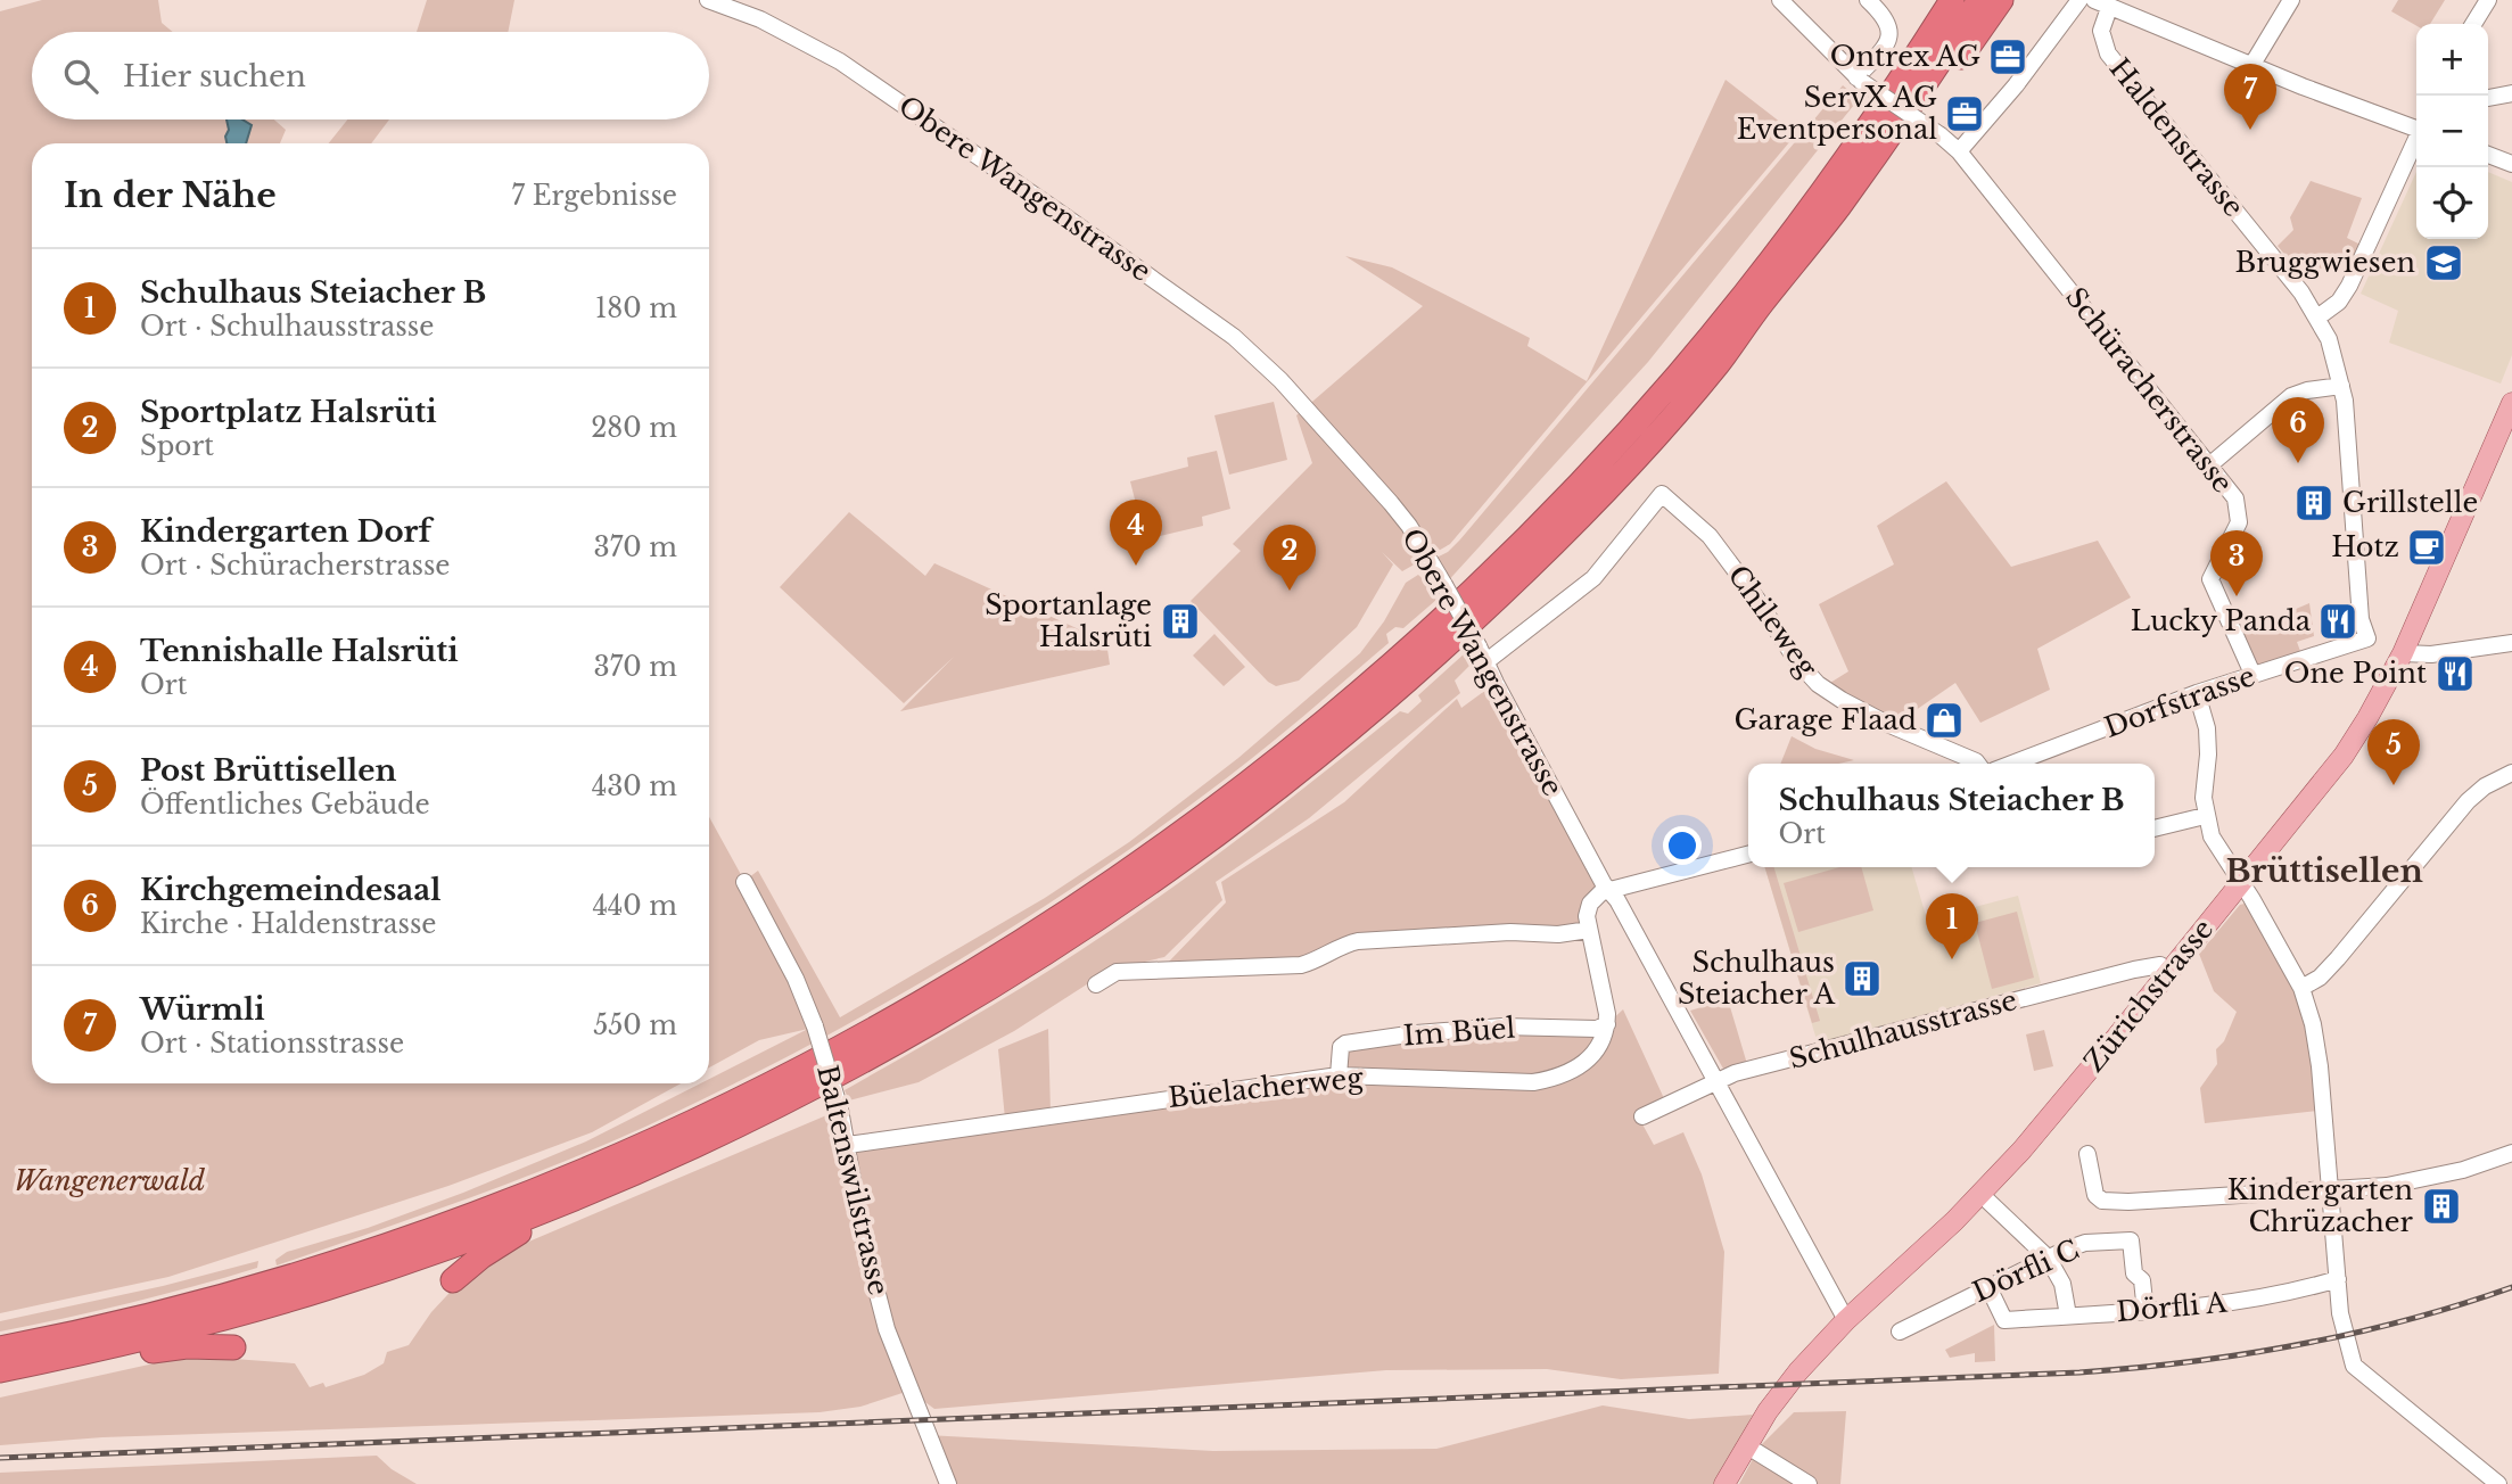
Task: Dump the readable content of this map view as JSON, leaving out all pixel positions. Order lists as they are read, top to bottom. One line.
{"streets":{"main road":["Zürichstrasse"],"street":["Haldenstrasse","Obere Wangenstrasse","Schüracherstrasse","Chileweg","Dorfstrasse","Schulhausstrasse","Im Büel","Büelacherweg","Baltenswilstrasse","Dörfli C","Dörfli A"]},"crossings":[["Haldenstrasse","Dorfstrasse"],["Obere Wangenstrasse","Chileweg"],["Obere Wangenstrasse","Zürichstrasse"],["Obere Wangenstrasse","Schulhausstrasse"],["Schüracherstrasse","Dorfstrasse"],["Zürichstrasse","Schulhausstrasse"],["Im Büel","Büelacherweg"],["Büelacherweg","Baltenswilstrasse"],["Dörfli C","Dörfli A"]],"districts":["Brüttisellen"],"parks":["Wangenerwald"],"places":{"office":["Ontrex AG","ServX AG Eventpersonal"],"school or university":["Bruggwiesen"],"building":["Grillstelle","Sportanlage Halsrüti","Schulhaus Steiacher A","Kindergarten Chrüzacher"],"cafe":["Hotz"],"restaurant":["Lucky Panda","One Point"],"shop":["Garage Flaad"]},"page":{"map_buttons":["+","−"],"search":"Hier suchen","pins":["7","6","4","2","3","5","1"],"heading":["In der Nähe","7 Ergebnisse"],"list":[{"mark":"1","name":"Schulhaus Steiacher B","note":"Ort · Schulhausstrasse","value":"180 m"},{"mark":"2","name":"Sportplatz Halsrüti","note":"Sport","value":"280 m"},{"mark":"3","name":"Kindergarten Dorf","note":"Ort · Schüracherstrasse","value":"370 m"},{"mark":"4","name":"Tennishalle Halsrüti","note":"Ort","value":"370 m"},{"mark":"5","name":"Post Brüttisellen","note":"Öffentliches Gebäude","value":"430 m"},{"mark":"6","name":"Kirchgemeindesaal","note":"Kirche · Haldenstrasse","value":"440 m"},{"mark":"7","name":"Würmli","note":"Ort · Stationsstrasse","value":"550 m"}],"popup":["Schulhaus Steiacher B","Ort"]}}
